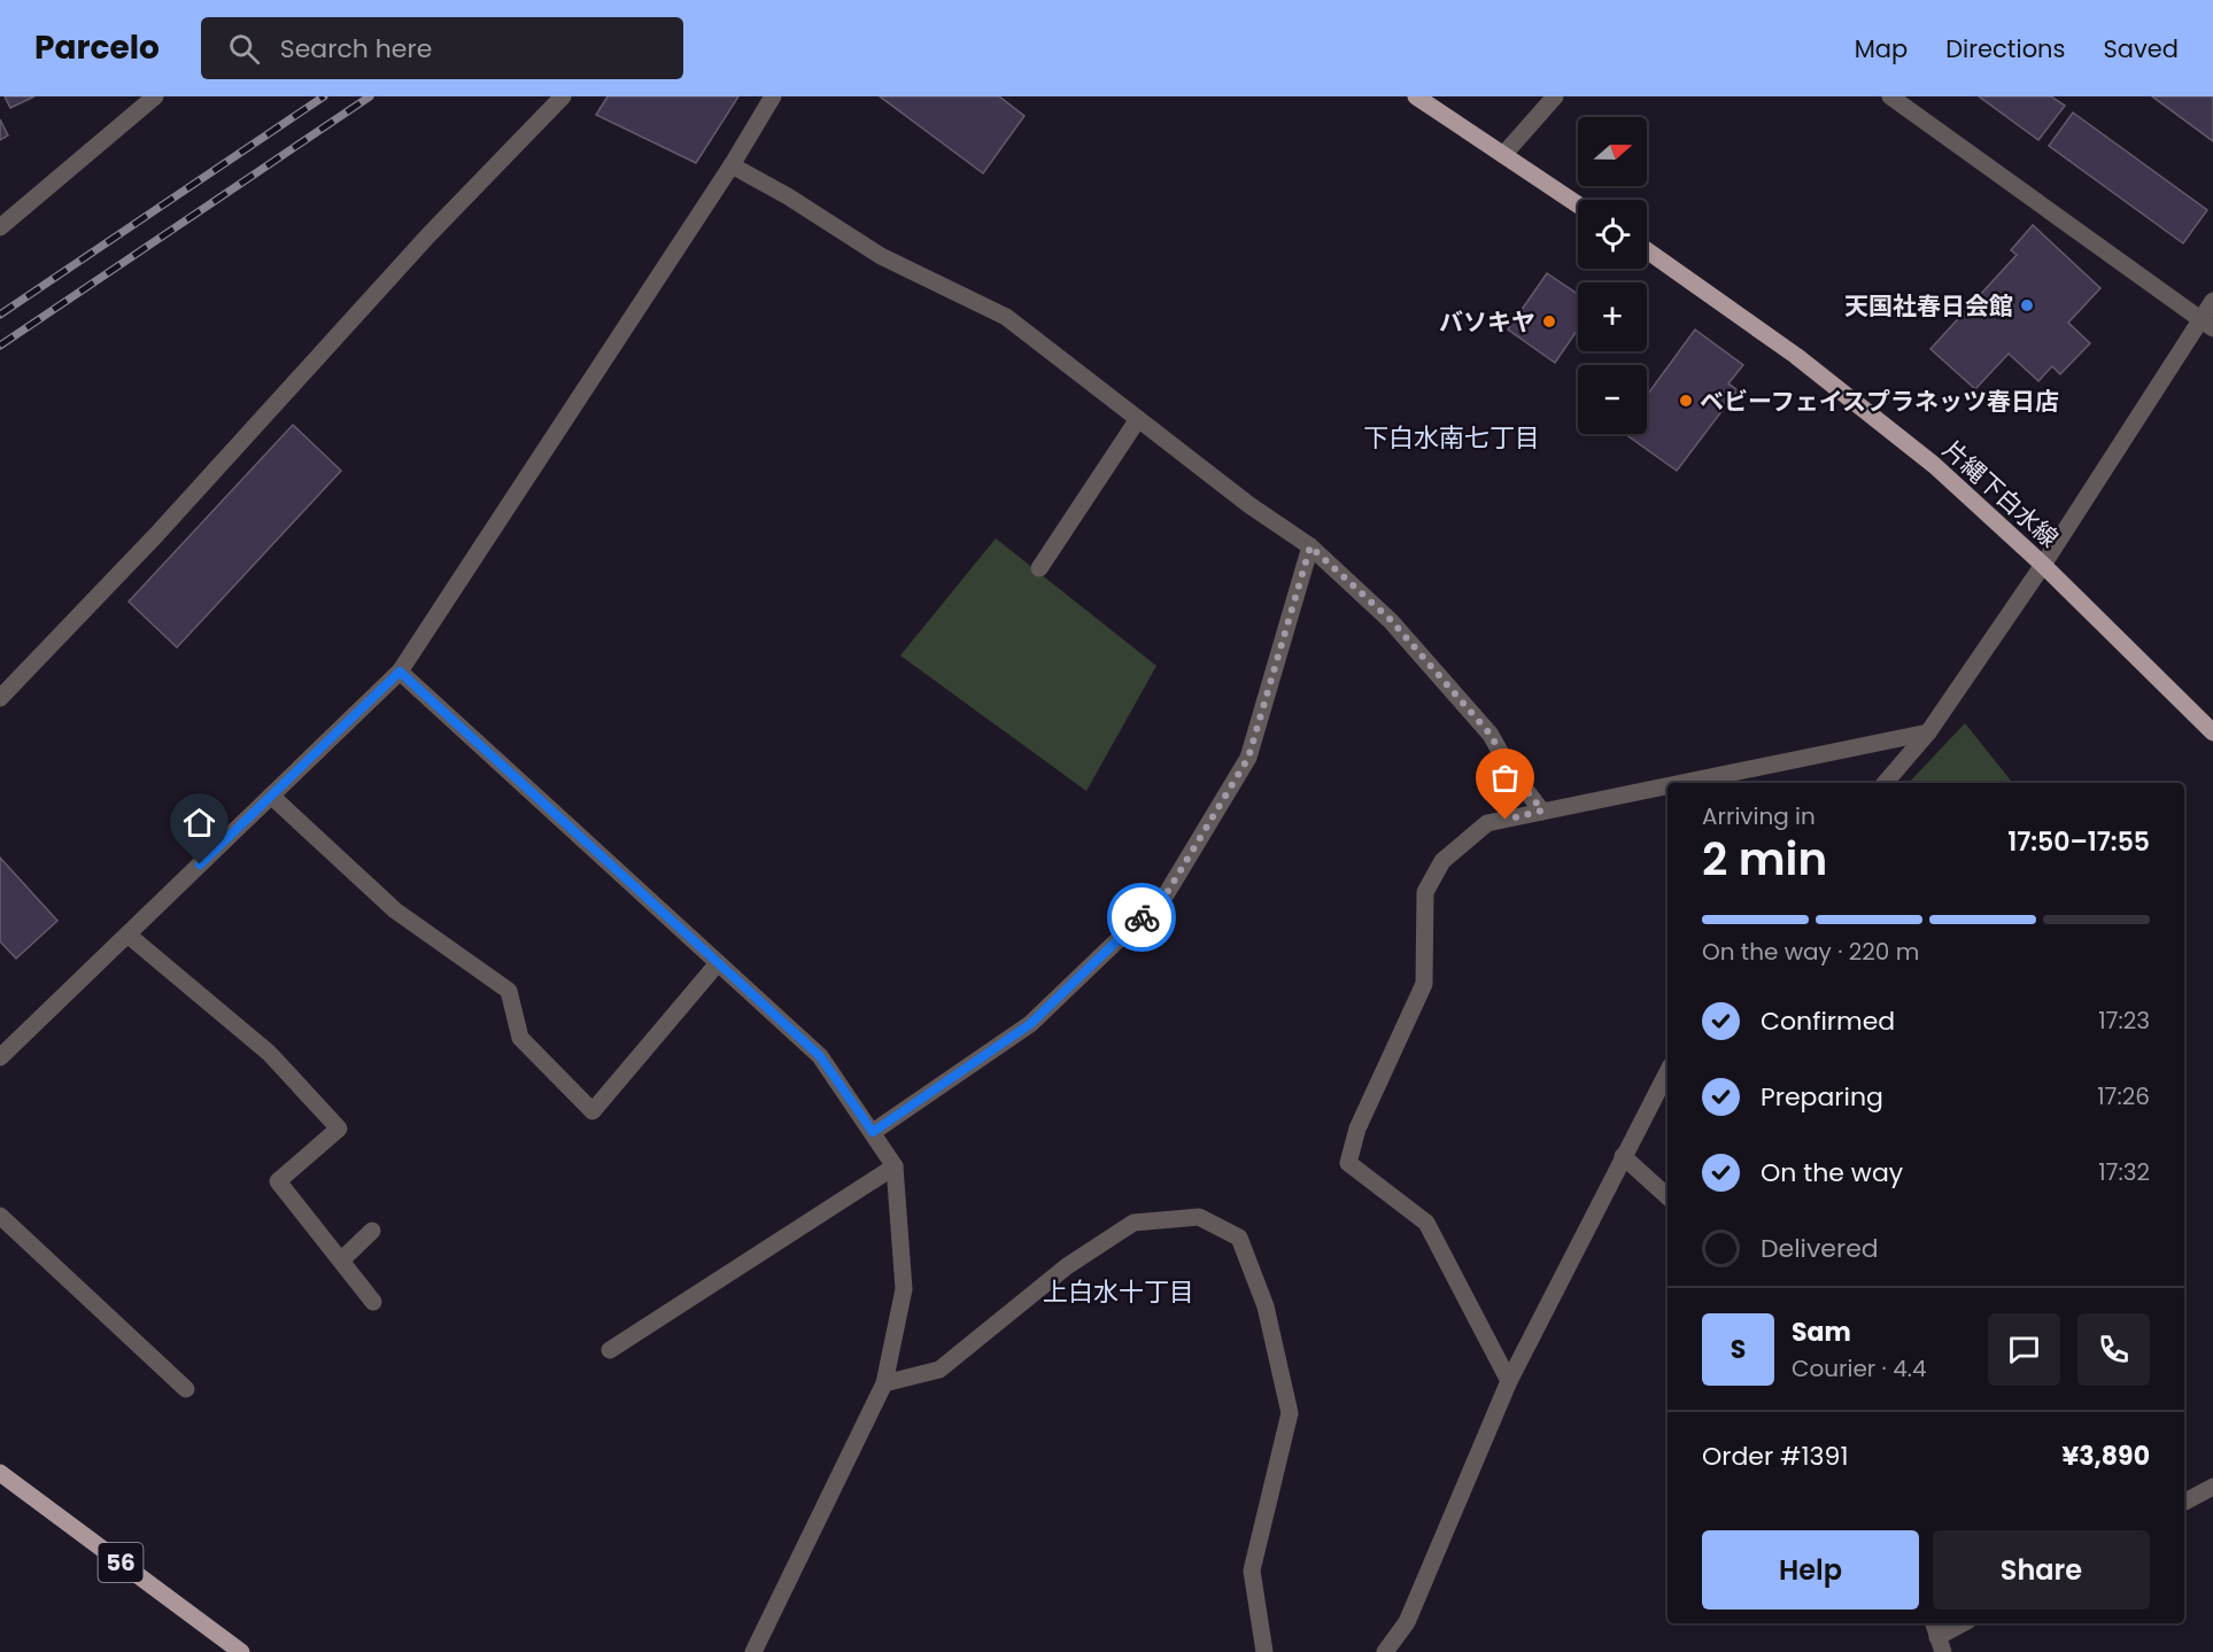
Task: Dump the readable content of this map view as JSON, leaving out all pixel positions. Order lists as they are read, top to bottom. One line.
{"streets":{"main road":["片縄下白水線","56"]},"districts":["下白水南七丁目","上白水十丁目"],"places":["天国社春日会館","バソキヤ","ベビーフェイスプラネッツ春日店"],"north":"right","page":{"header":"Parcelo","search":"Search here","nav":["Map","Directions","Saved"],"map_buttons":["+","−"],"heading":["2 min","Arriving in","17:50–17:55"],"panel":["Sam","Courier · 4.4","Order #1391","¥3,890"],"bar":"On the way · 220 m","list":[["Confirmed","17:23"],["Preparing","17:26"],["On the way","17:32"],"Delivered"],"round":"S","buttons":["Help","Share"]}}
